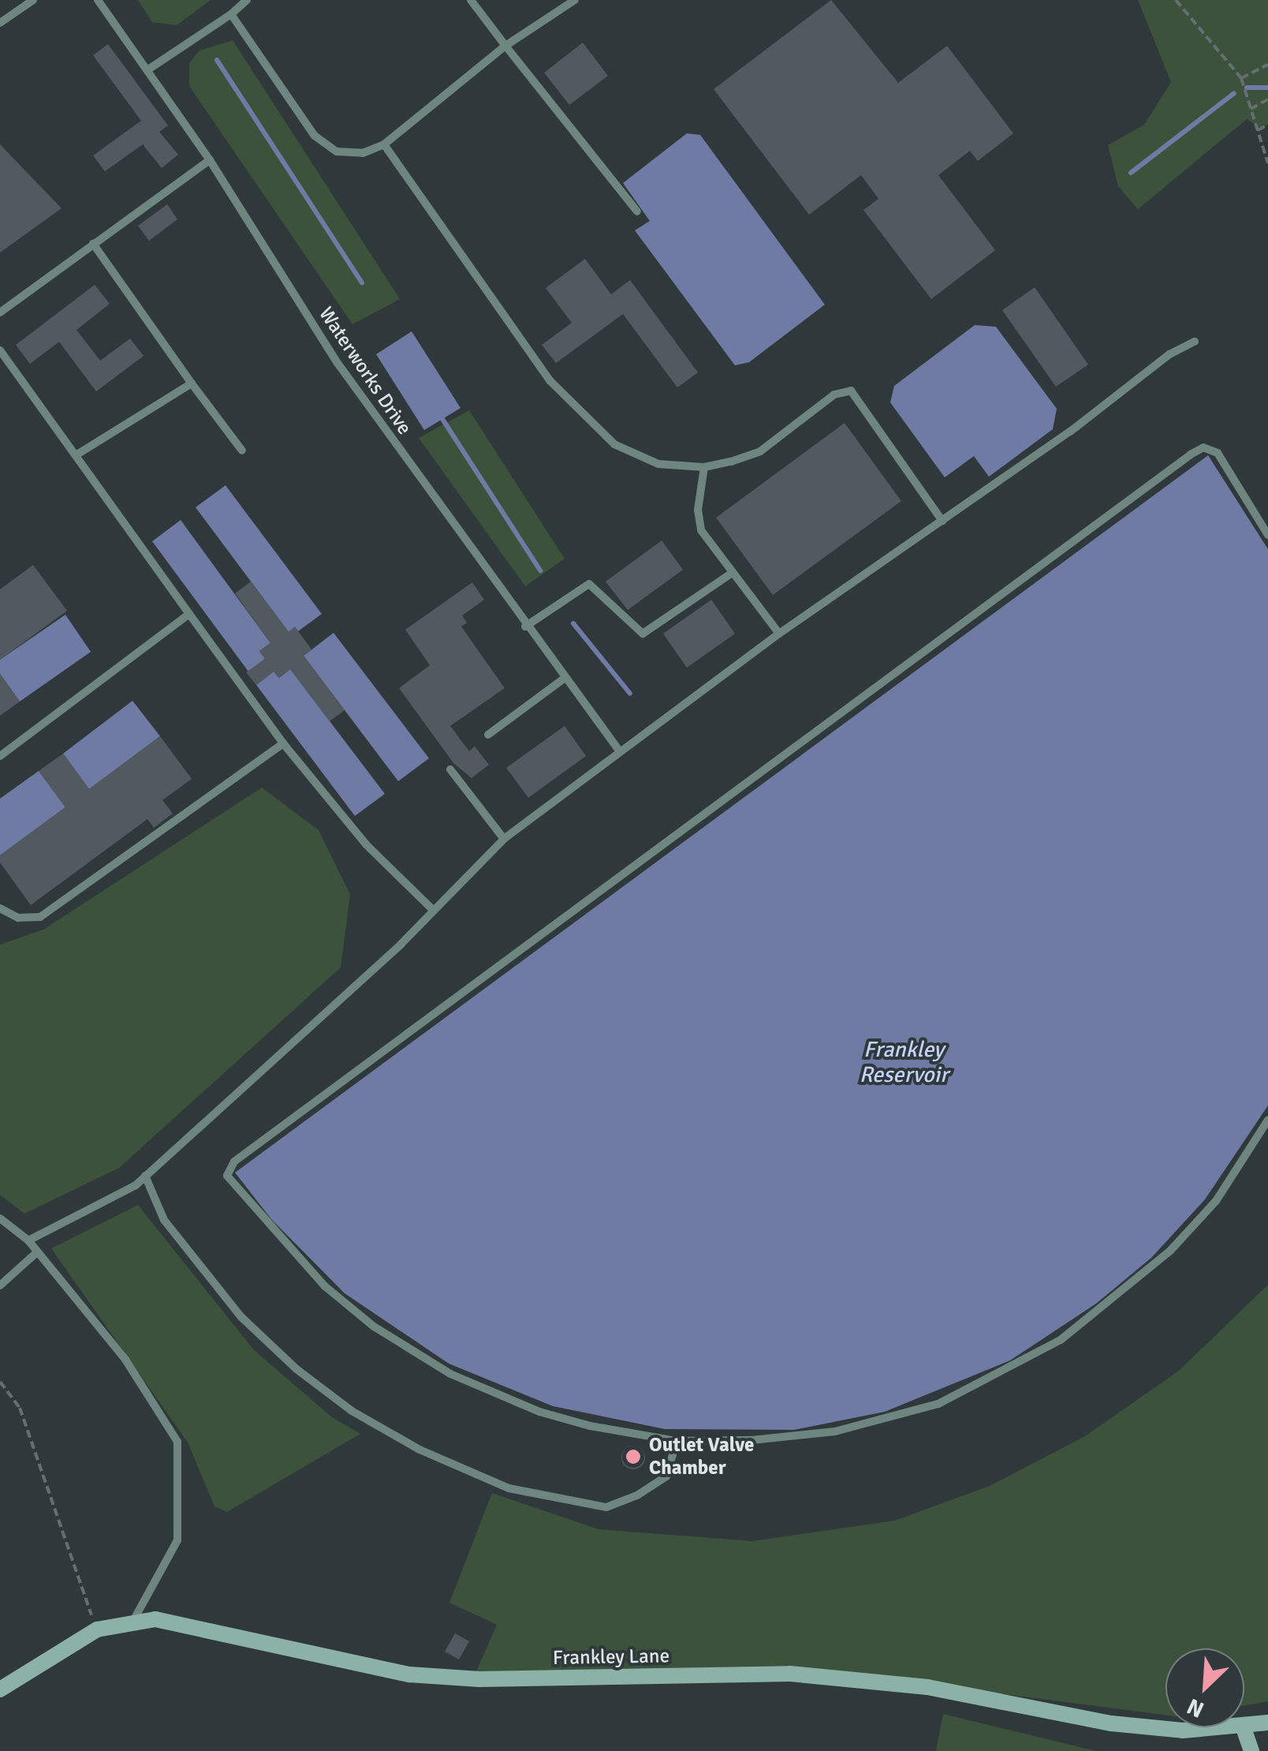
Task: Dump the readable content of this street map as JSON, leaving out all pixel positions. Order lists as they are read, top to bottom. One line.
{"streets":{"street":["Frankley Lane"],"lane":["Waterworks Drive"]},"water":["Frankley Reservoir"],"places":["Outlet Valve Chamber"],"north":"bottom left"}
